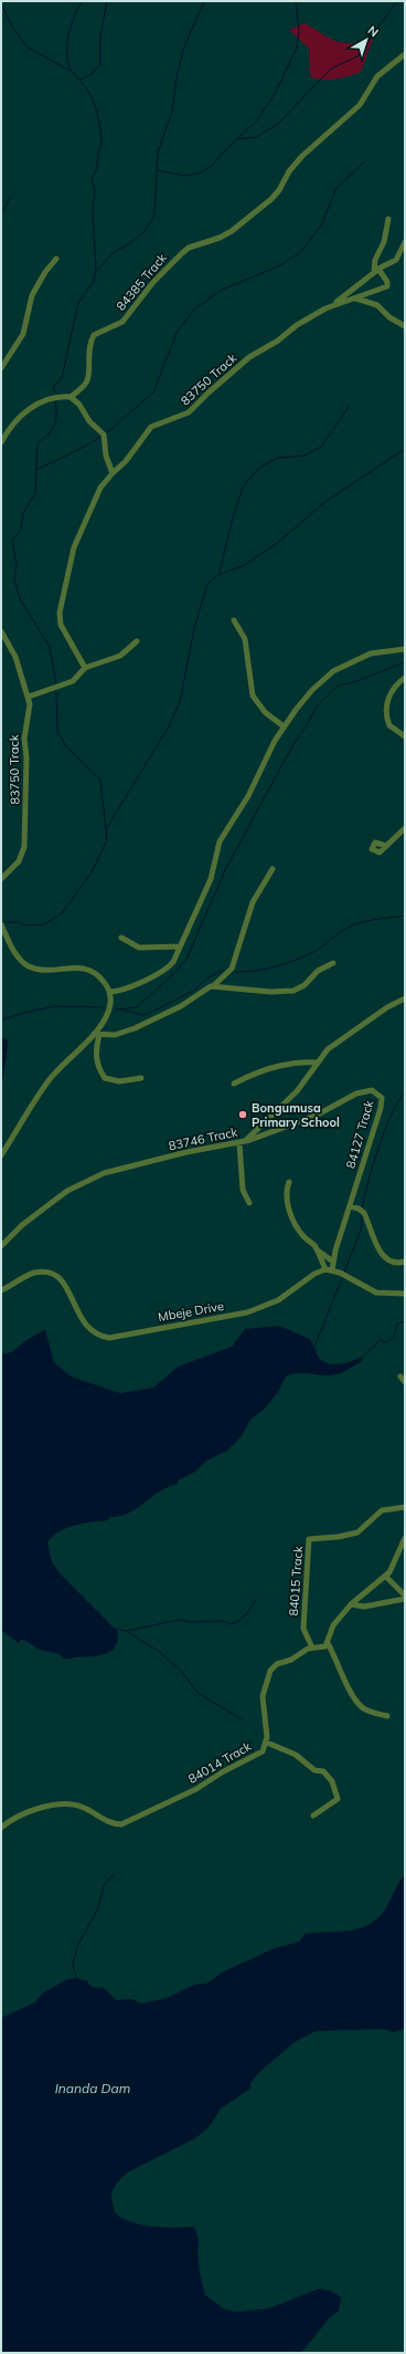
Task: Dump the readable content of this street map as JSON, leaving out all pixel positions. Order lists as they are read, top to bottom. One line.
{"streets":{"street":["84385 Track","83750 Track","84127 Track","83746 Track","Mbeje Drive","84015 Track","84014 Track"]},"crossings":[["84127 Track","83746 Track"],["84015 Track","84014 Track"]],"water":["Inanda Dam"],"places":["Bongumusa Primary School"],"north":"top right"}
